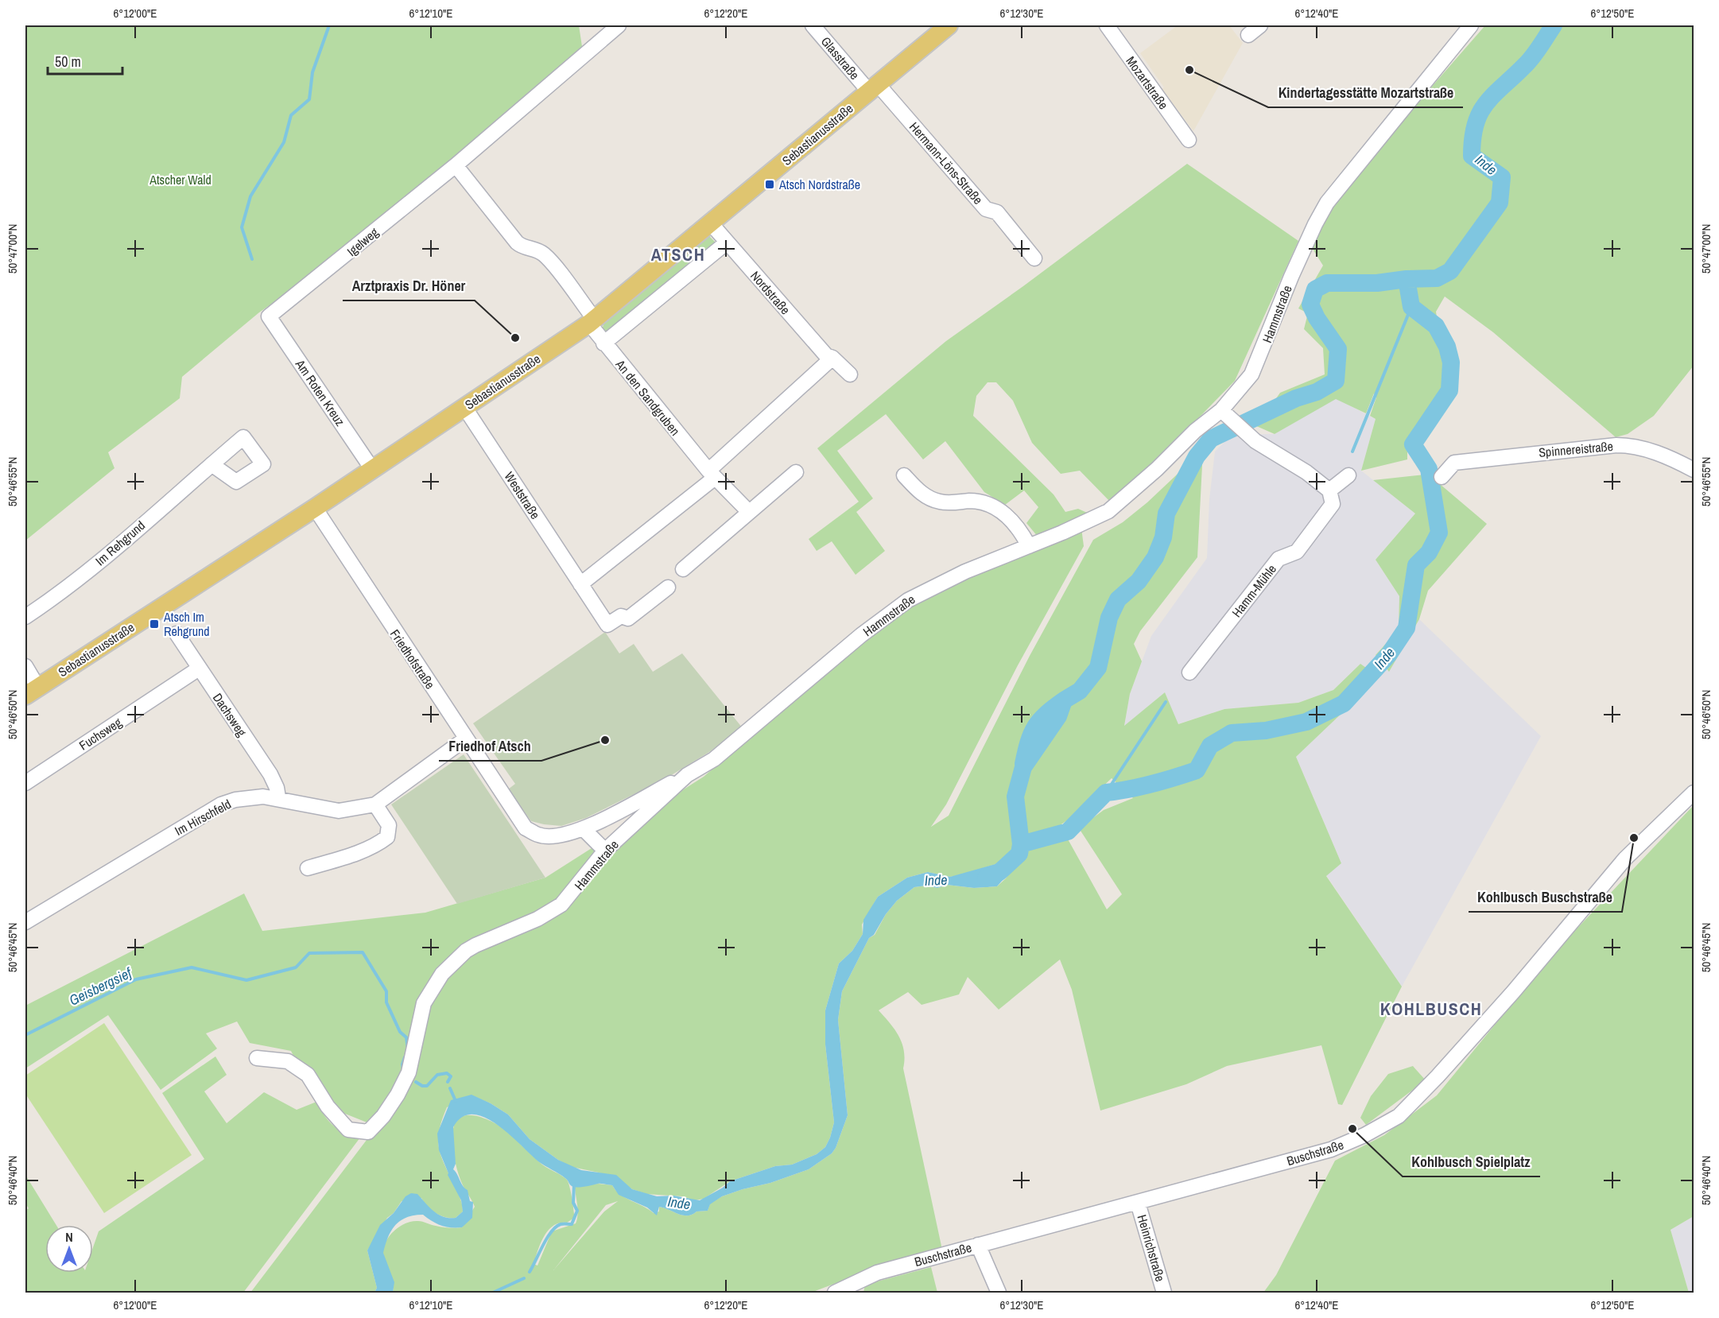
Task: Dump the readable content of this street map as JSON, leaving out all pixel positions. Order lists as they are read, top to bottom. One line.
{"streets":{"main road":["Sebastianusstraße"],"street":["Glasstraße","Mozartstraße","Hermann-Löns-Straße","Igelweg","Nordstraße","Hammstraße","Am Roten Kreuz","An den Sandgruben","Spinnereistraße","Weststraße","Im Rehgrund","Hamm-Mühle","Friedhofstraße","Dachsweg","Fuchsweg","Im Hirschfeld","Buschstraße","Heinrichstraße"]},"crossings":[["Glasstraße","Sebastianusstraße"],["Glasstraße","Hermann-Löns-Straße"],["Sebastianusstraße","Hermann-Löns-Straße"],["Sebastianusstraße","Nordstraße"],["Sebastianusstraße","Am Roten Kreuz"],["Sebastianusstraße","An den Sandgruben"],["Sebastianusstraße","Weststraße"],["Sebastianusstraße","Friedhofstraße"],["Igelweg","Am Roten Kreuz"],["Hammstraße","Friedhofstraße"],["Friedhofstraße","Im Hirschfeld"],["Dachsweg","Fuchsweg"],["Dachsweg","Im Hirschfeld"],["Buschstraße","Heinrichstraße"]],"districts":["ATSCH","KOHLBUSCH"],"water":["Inde","Geisbergsief"],"parks":["Atscher Wald"],"places":{"other":["Kindertagesstätte Mozartstraße","Arztpraxis Dr. Höner","Friedhof Atsch","Kohlbusch Buschstraße","Kohlbusch Spielplatz"],"transit":["Atsch Nordstraße","Atsch Im Rehgrund"]},"scale_bar":"50 m","north":"top","coordinates":["6°12'00\"E","6°12'10\"E","6°12'20\"E","6°12'30\"E","6°12'40\"E","6°12'50\"E","50°47'00\"N","50°46'55\"N","50°46'50\"N","50°46'45\"N","50°46'40\"N"]}
